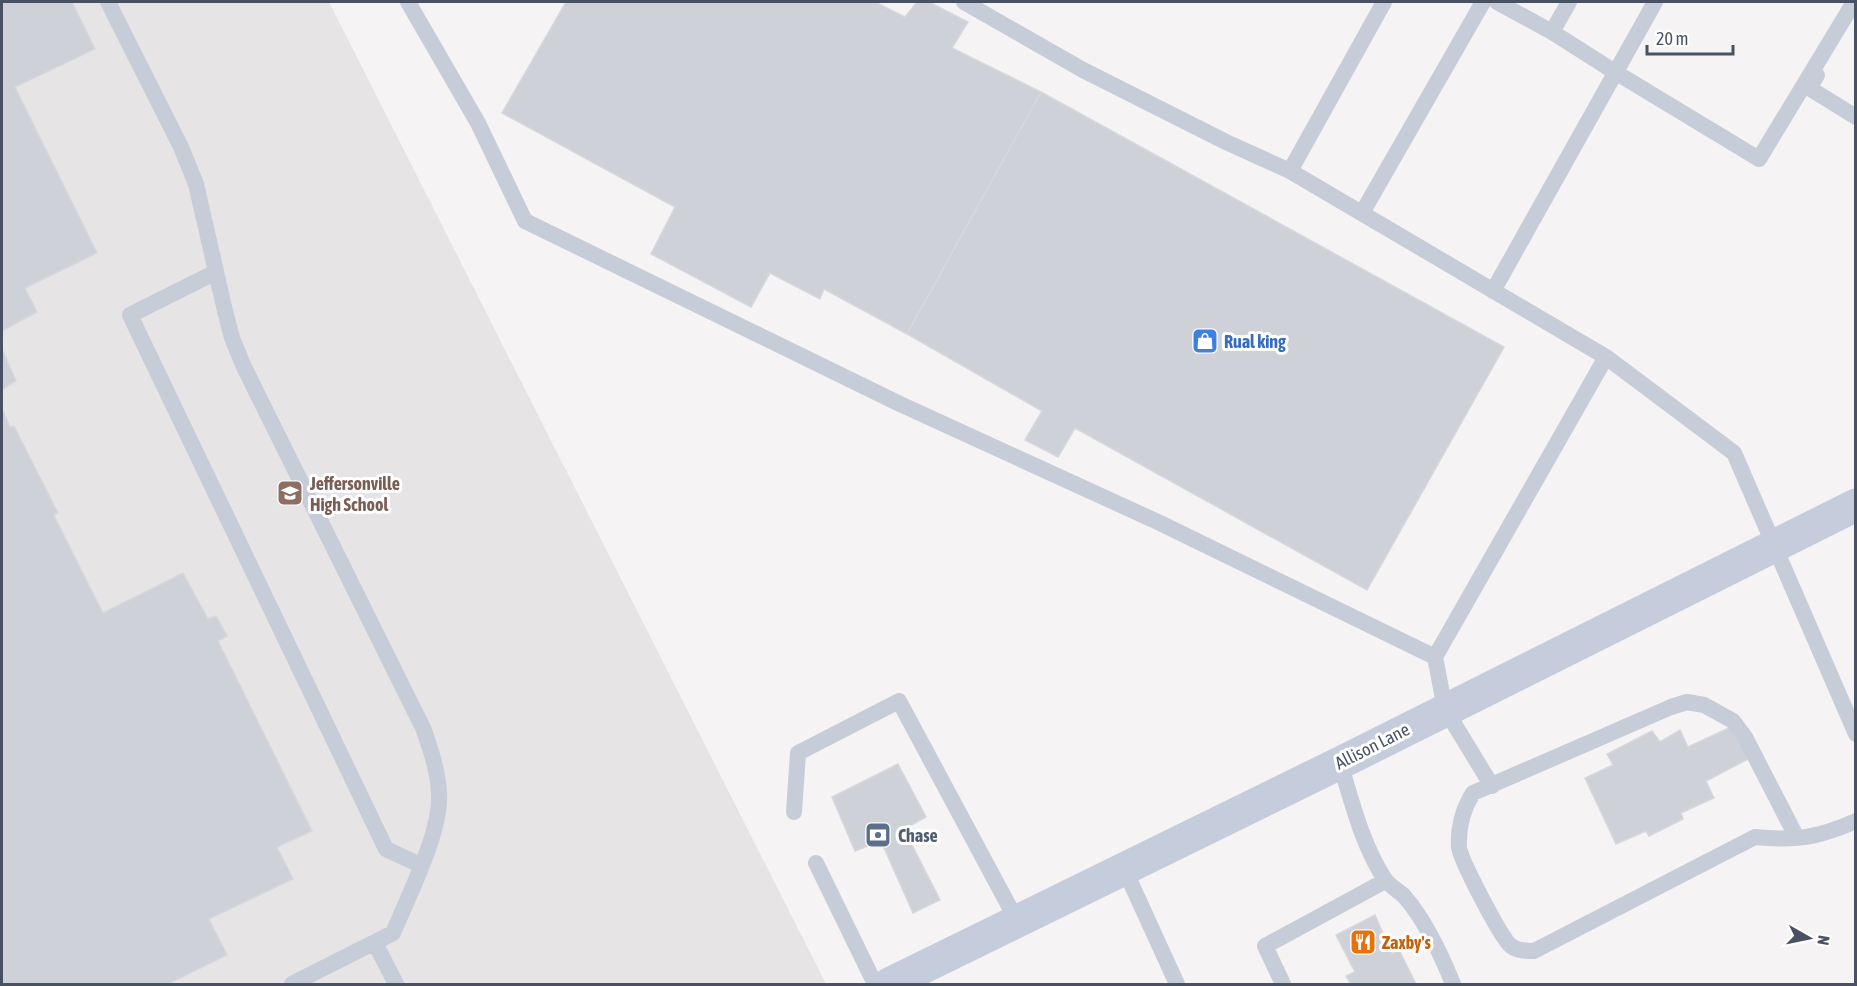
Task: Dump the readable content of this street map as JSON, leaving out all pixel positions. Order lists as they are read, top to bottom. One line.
{"streets":{"main road":["Allison Lane"]},"places":{"shop":["Rual king"],"school or university":["Jeffersonville High School"],"bank":["Chase"],"restaurant":["Zaxby's"]},"scale_bar":"20 m","north":"right"}
